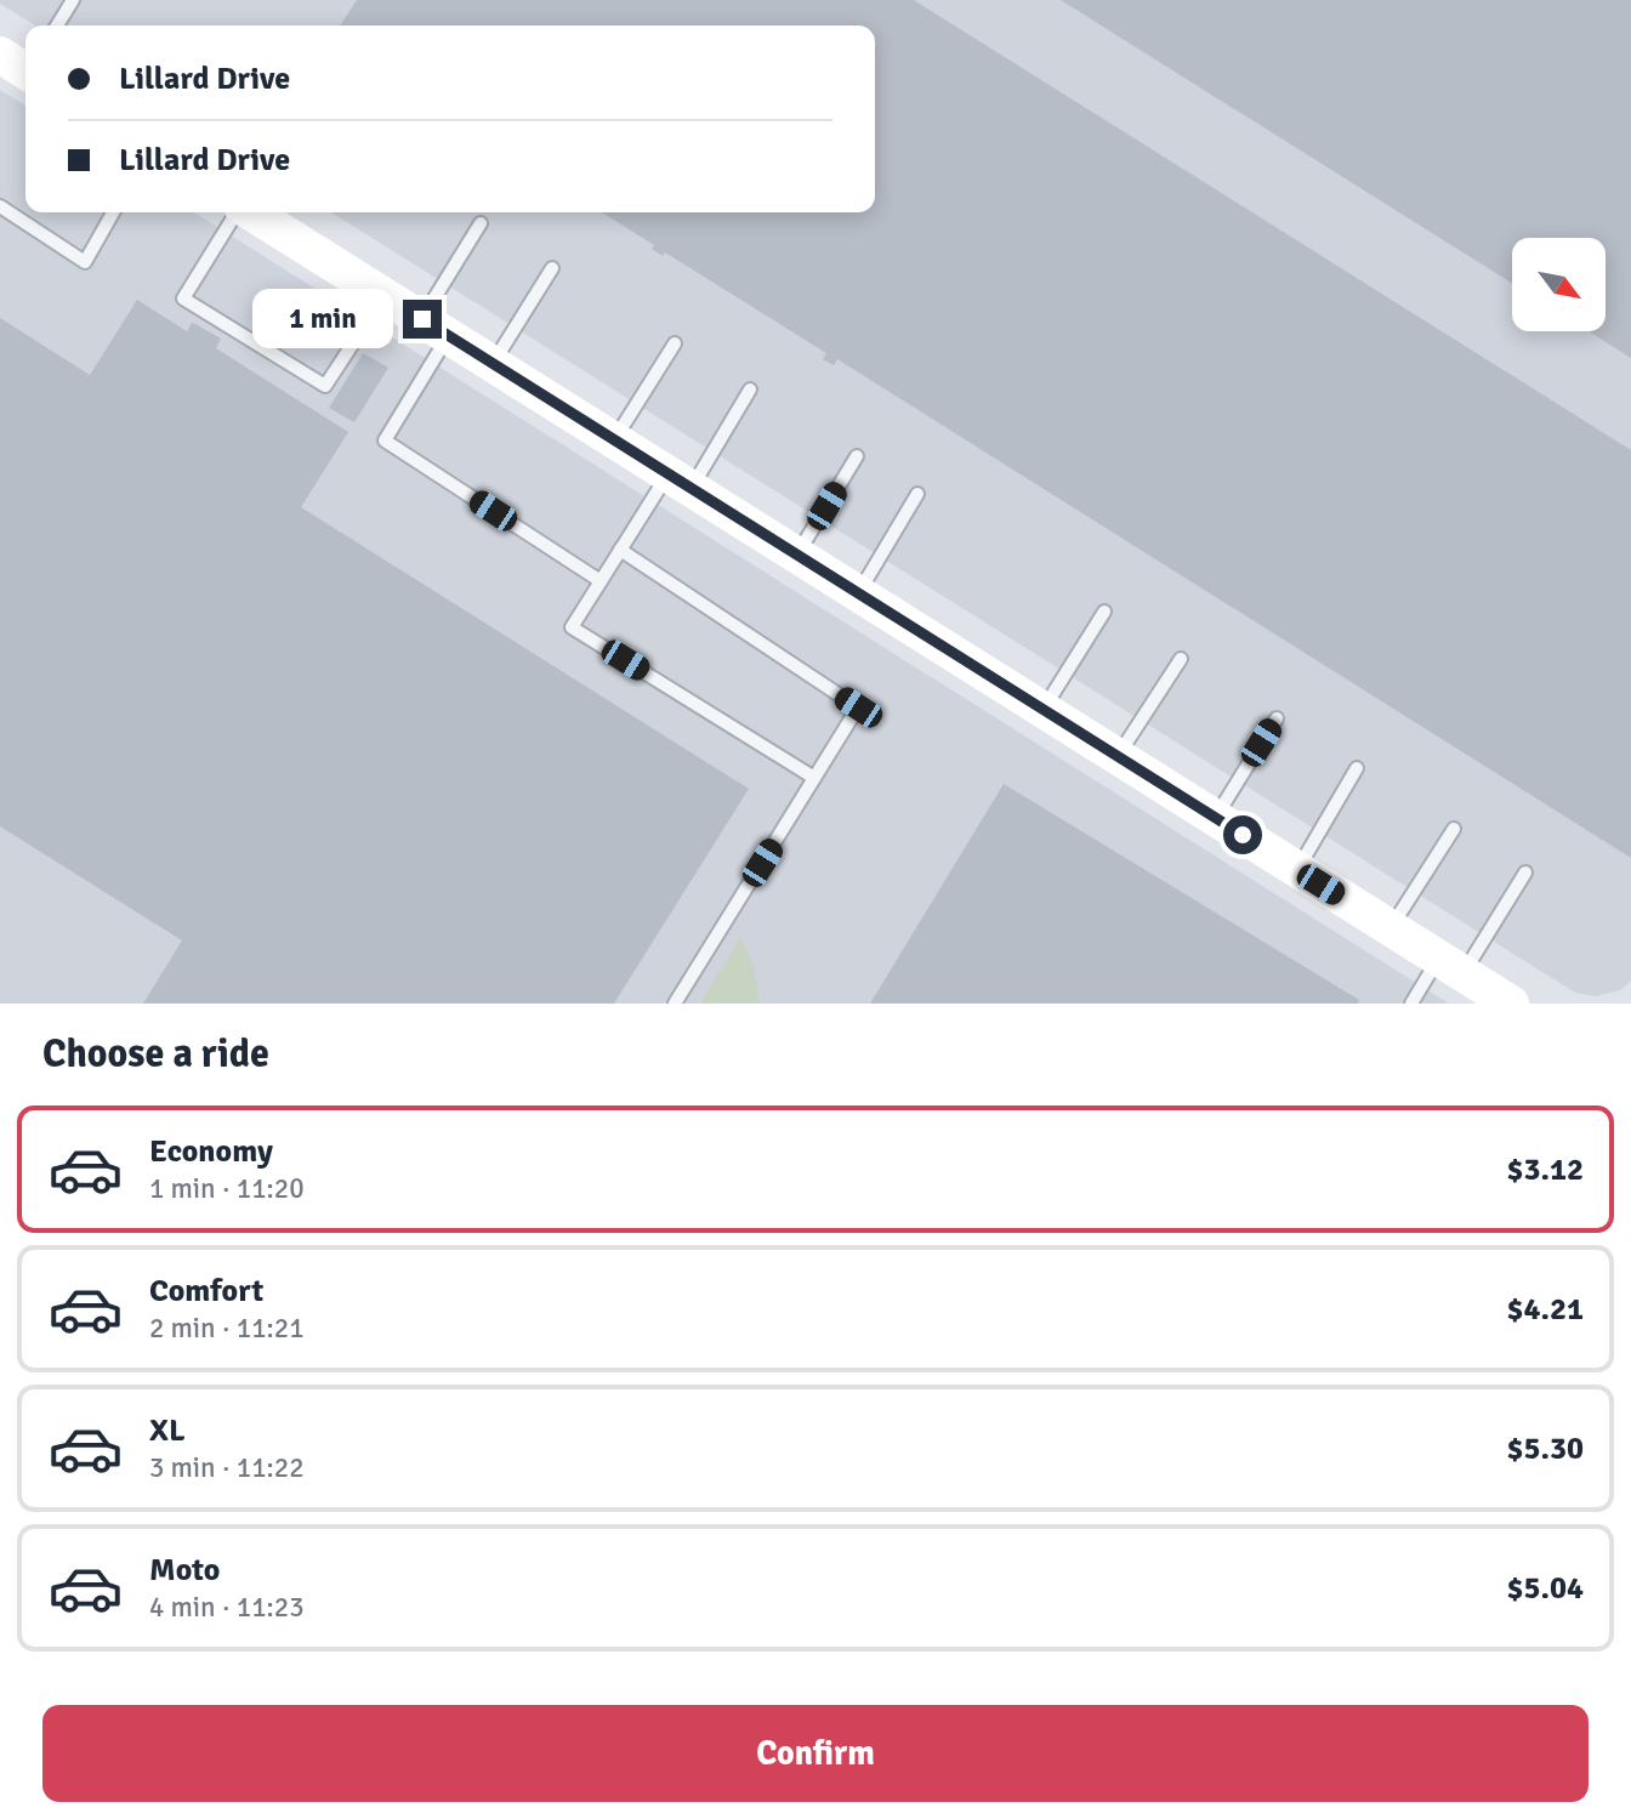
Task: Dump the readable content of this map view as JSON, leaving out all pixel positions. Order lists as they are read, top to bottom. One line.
{"north":"bottom right","page":{"banner":["Lillard Drive","Lillard Drive"],"bubble":"1 min","heading":"Choose a ride","list":[{"name":"Economy","note":"1 min · 11:20","value":"$3.12"},{"name":"Comfort","note":"2 min · 11:21","value":"$4.21"},{"name":"XL","note":"3 min · 11:22","value":"$5.30"},{"name":"Moto","note":"4 min · 11:23","value":"$5.04"}],"buttons":"Confirm"}}
